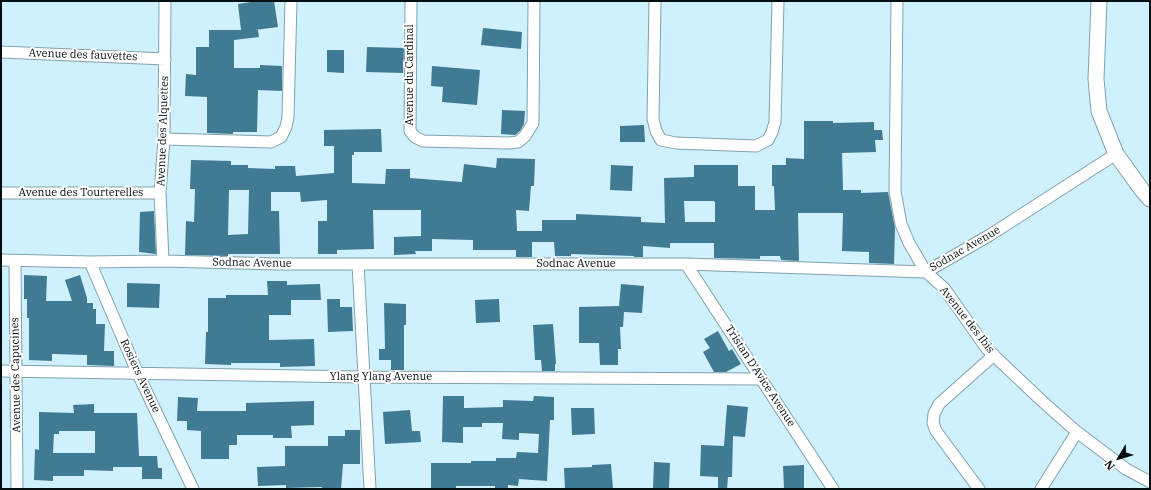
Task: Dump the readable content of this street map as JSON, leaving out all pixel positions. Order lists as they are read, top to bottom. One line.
{"streets":{"street":["Avenue des fauvettes","Avenue du Cardinal","Avenue des Alquettes","Avenue des Tourterelles","Sodnac Avenue","Avenue des Ibis","Avenue des Capucines","Rosiers Avenue","Tristan D'Avice Avenue","Ylang Ylang Avenue"]},"crossings":[["Avenue des fauvettes","Avenue des Alquettes"],["Avenue des Alquettes","Avenue des Tourterelles"],["Avenue des Alquettes","Sodnac Avenue"],["Sodnac Avenue","Avenue des Ibis"],["Sodnac Avenue","Avenue des Capucines"],["Sodnac Avenue","Rosiers Avenue"],["Sodnac Avenue","Tristan D'Avice Avenue"],["Avenue des Capucines","Ylang Ylang Avenue"],["Rosiers Avenue","Ylang Ylang Avenue"],["Tristan D'Avice Avenue","Ylang Ylang Avenue"]],"north":"bottom left"}
